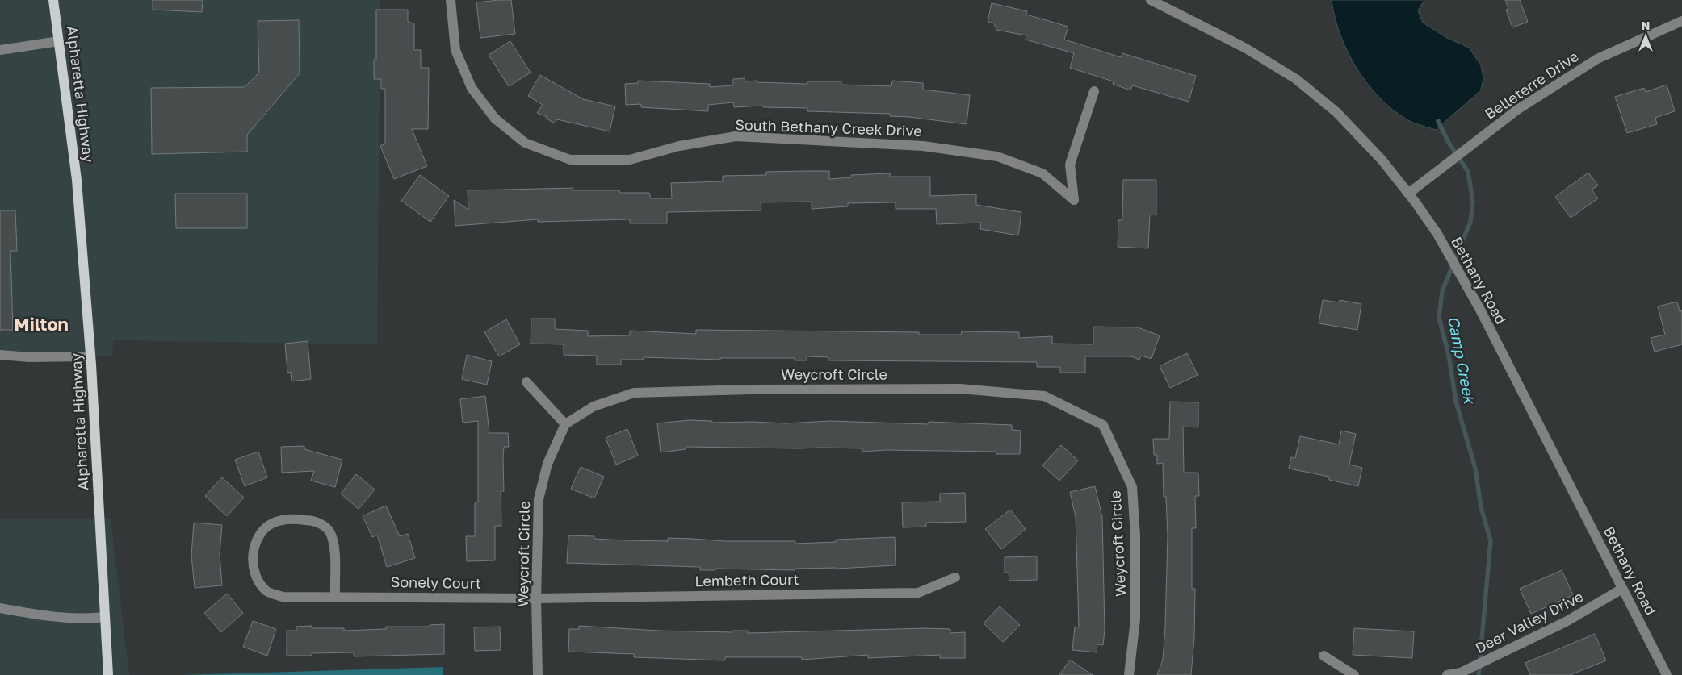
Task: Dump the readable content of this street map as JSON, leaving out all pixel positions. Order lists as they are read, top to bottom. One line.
{"streets":{"main road":["Alpharetta Highway"],"street":["Belleterre Drive","South Bethany Creek Drive","Bethany Road","Weycroft Circle","Lembeth Court","Sonely Court","Deer Valley Drive"]},"crossings":[["Belleterre Drive","Bethany Road"],["Bethany Road","Deer Valley Drive"],["Weycroft Circle","Lembeth Court"],["Weycroft Circle","Sonely Court"],["Lembeth Court","Sonely Court"]],"districts":["Milton"],"water":["Camp Creek"],"north":"top"}
